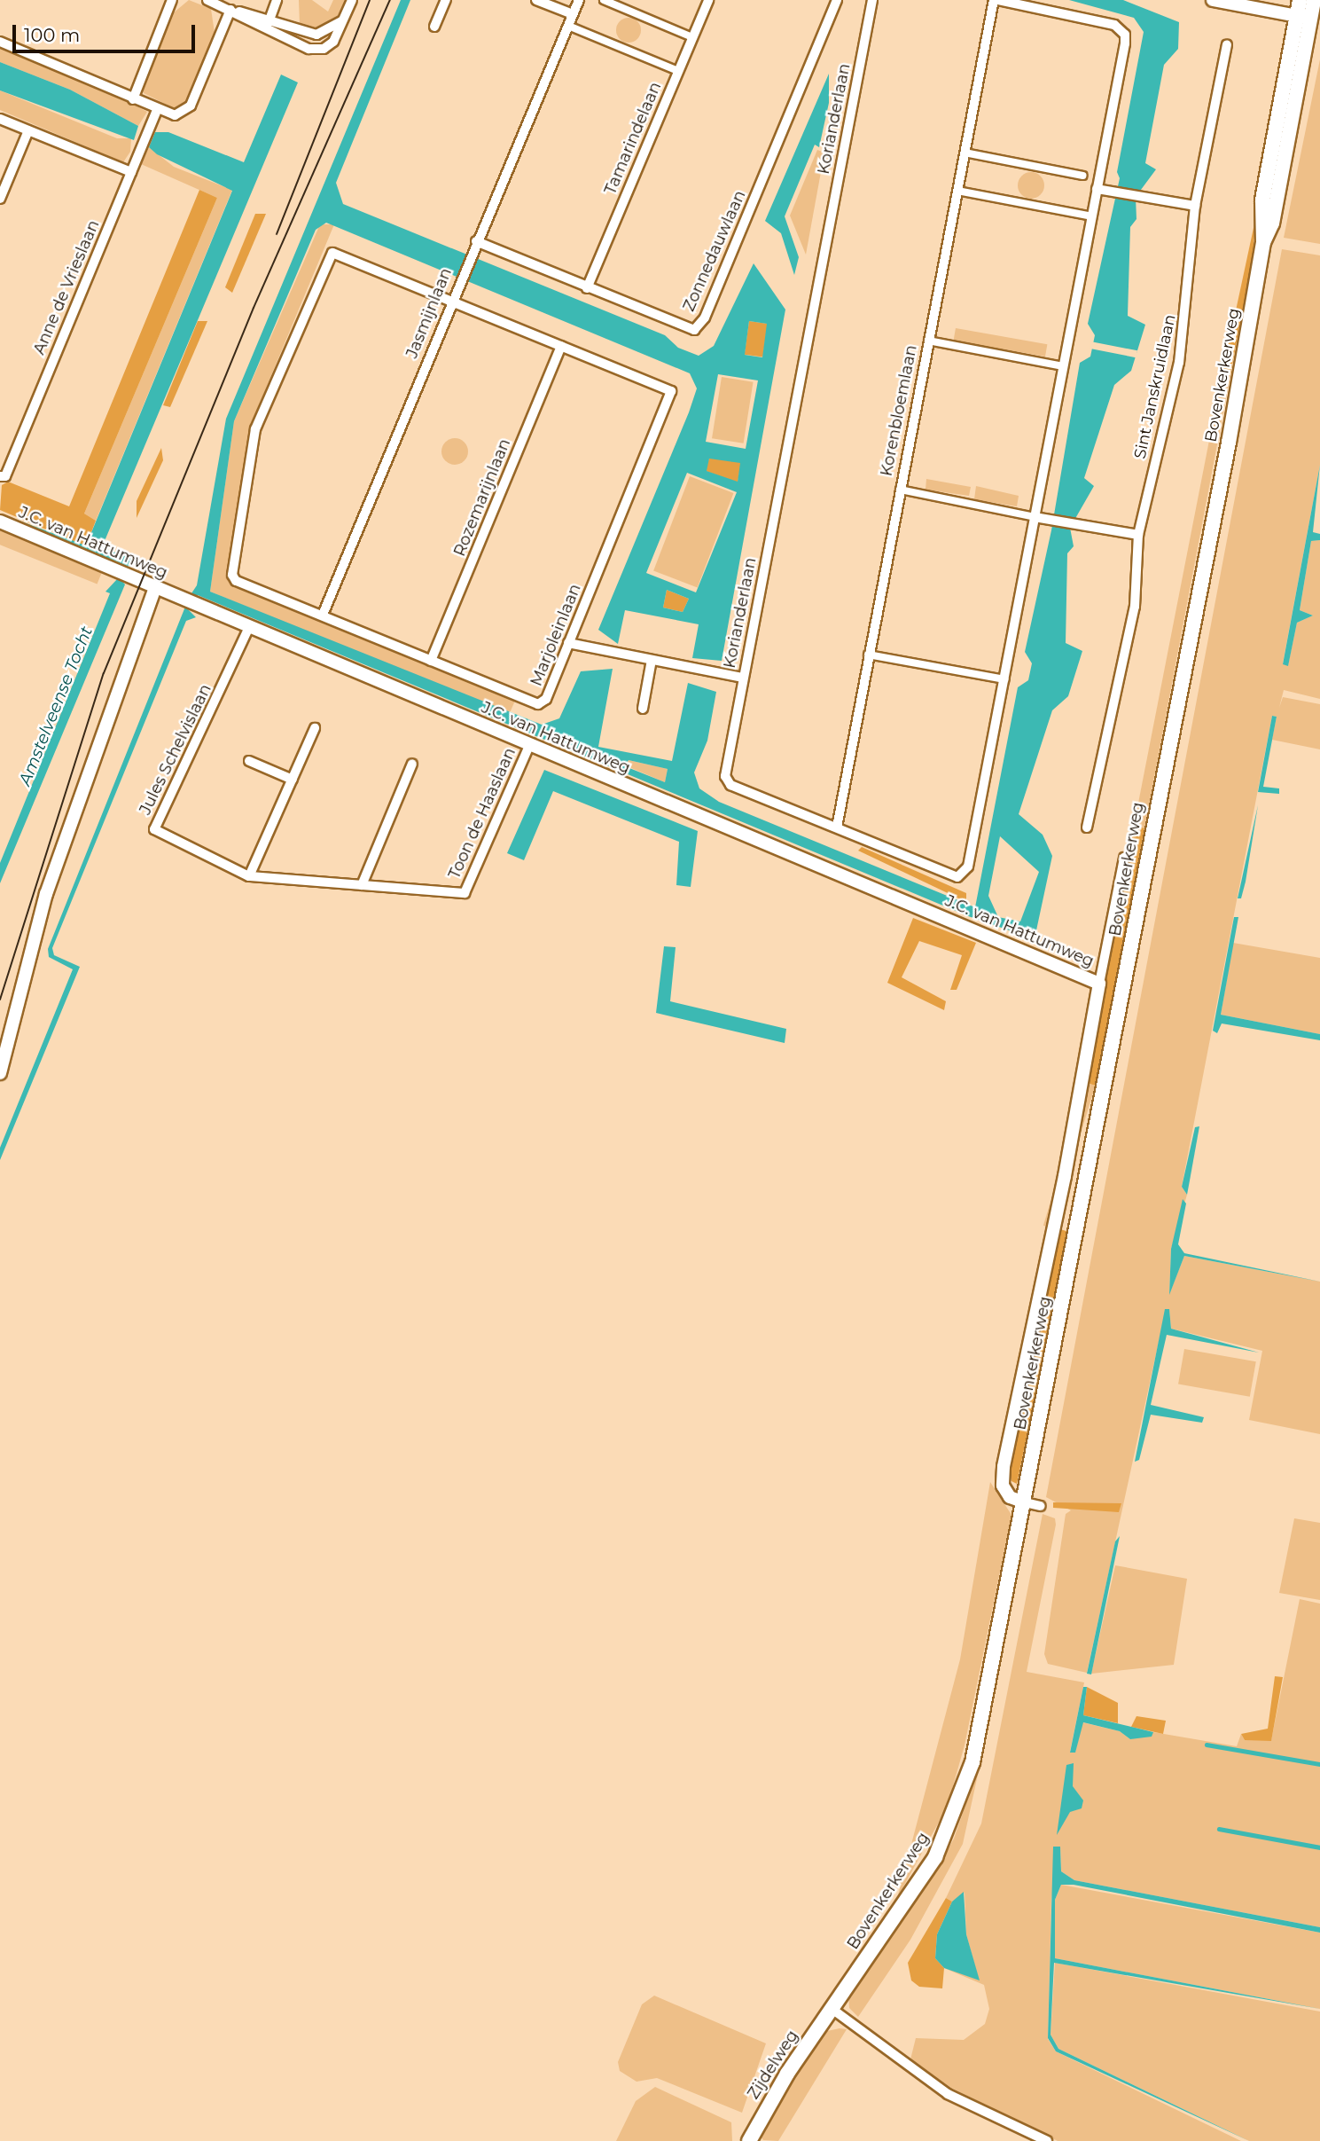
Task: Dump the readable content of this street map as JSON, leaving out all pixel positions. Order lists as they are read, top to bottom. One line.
{"streets":{"main road":["Bovenkerkerweg","Zijdelweg"],"street":["Korianderlaan","Tamarindelaan","Zonnedauwlaan","Anne de Vrieslaan","Jasmijnlaan","Sint Janskruidlaan","Korenbloemlaan","Rozemarijnlaan","J.C. van Hattumweg","Marjoleinlaan","Jules Schelvislaan","Toon de Haaslaan"]},"crossings":[["Korianderlaan","Korenbloemlaan"],["Tamarindelaan","Zonnedauwlaan"],["Zonnedauwlaan","Jasmijnlaan"],["Jasmijnlaan","Marjoleinlaan"],["Bovenkerkerweg","J.C. van Hattumweg"],["Bovenkerkerweg","Zijdelweg"],["Rozemarijnlaan","Marjoleinlaan"],["J.C. van Hattumweg","Jules Schelvislaan"],["J.C. van Hattumweg","Toon de Haaslaan"],["Jules Schelvislaan","Toon de Haaslaan"]],"water":["Amstelveense Tocht"],"scale_bar":"100 m"}
